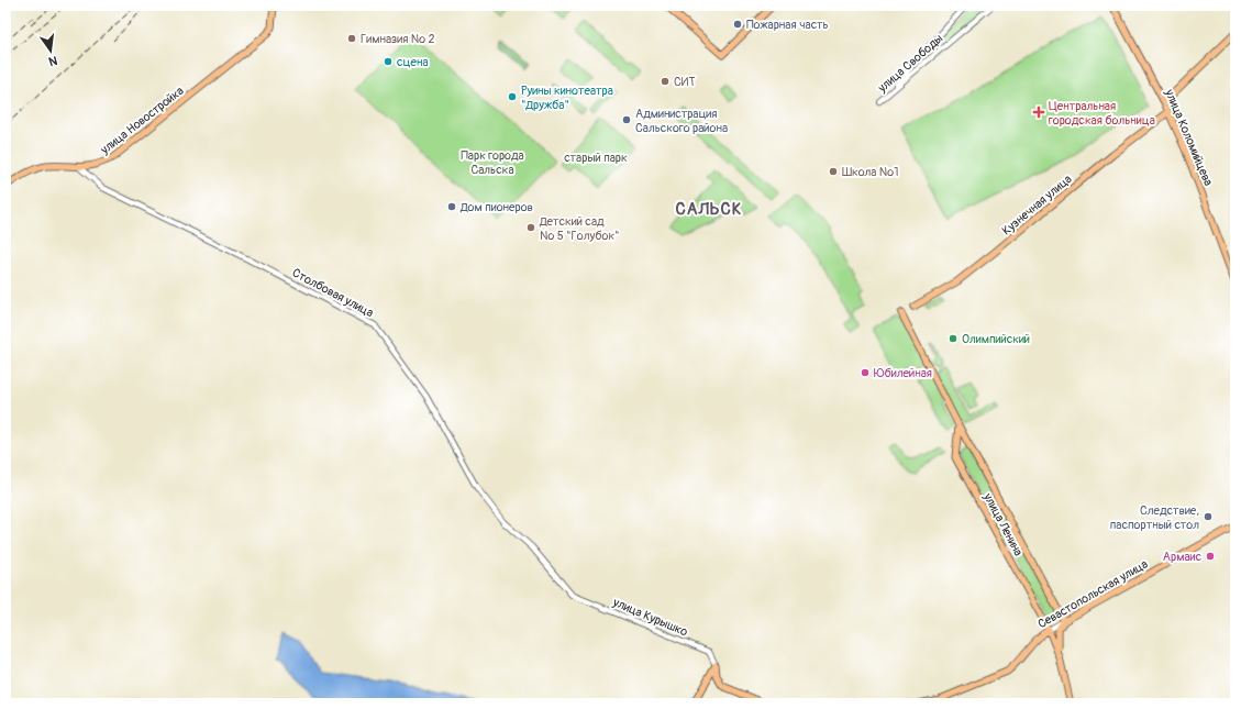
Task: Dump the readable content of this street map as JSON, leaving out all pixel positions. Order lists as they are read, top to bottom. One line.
{"streets":{"main road":["улица Новостройка","улица Коломийцева","Кузнечная улица","улица Ленина","Севастопольская улица"],"street":["улица Свободы","Столбовая улица","улица Курышко"]},"crossings":[["улица Новостройка","Столбовая улица"],["улица Коломийцева","Кузнечная улица"],["Столбовая улица","улица Курышко"],["улица Ленина","Севастопольская улица"]],"districts":["САЛЬСК"],"parks":["Парк города Сальска","старый парк"],"places":{"other":["Пожарная часть","Гимназия № 2","сцена","СИТ","Руины кинотеатра \"Дружба\"","Администрация Сальского района","Школа №1","Дом пионеров","Детский сад № 5 \"Голубок\"","Олимпийский","Юбилейная","Следствие, паспортный стол","Армаис"],"health":["Центральная городская больница"]},"north":"bottom"}
